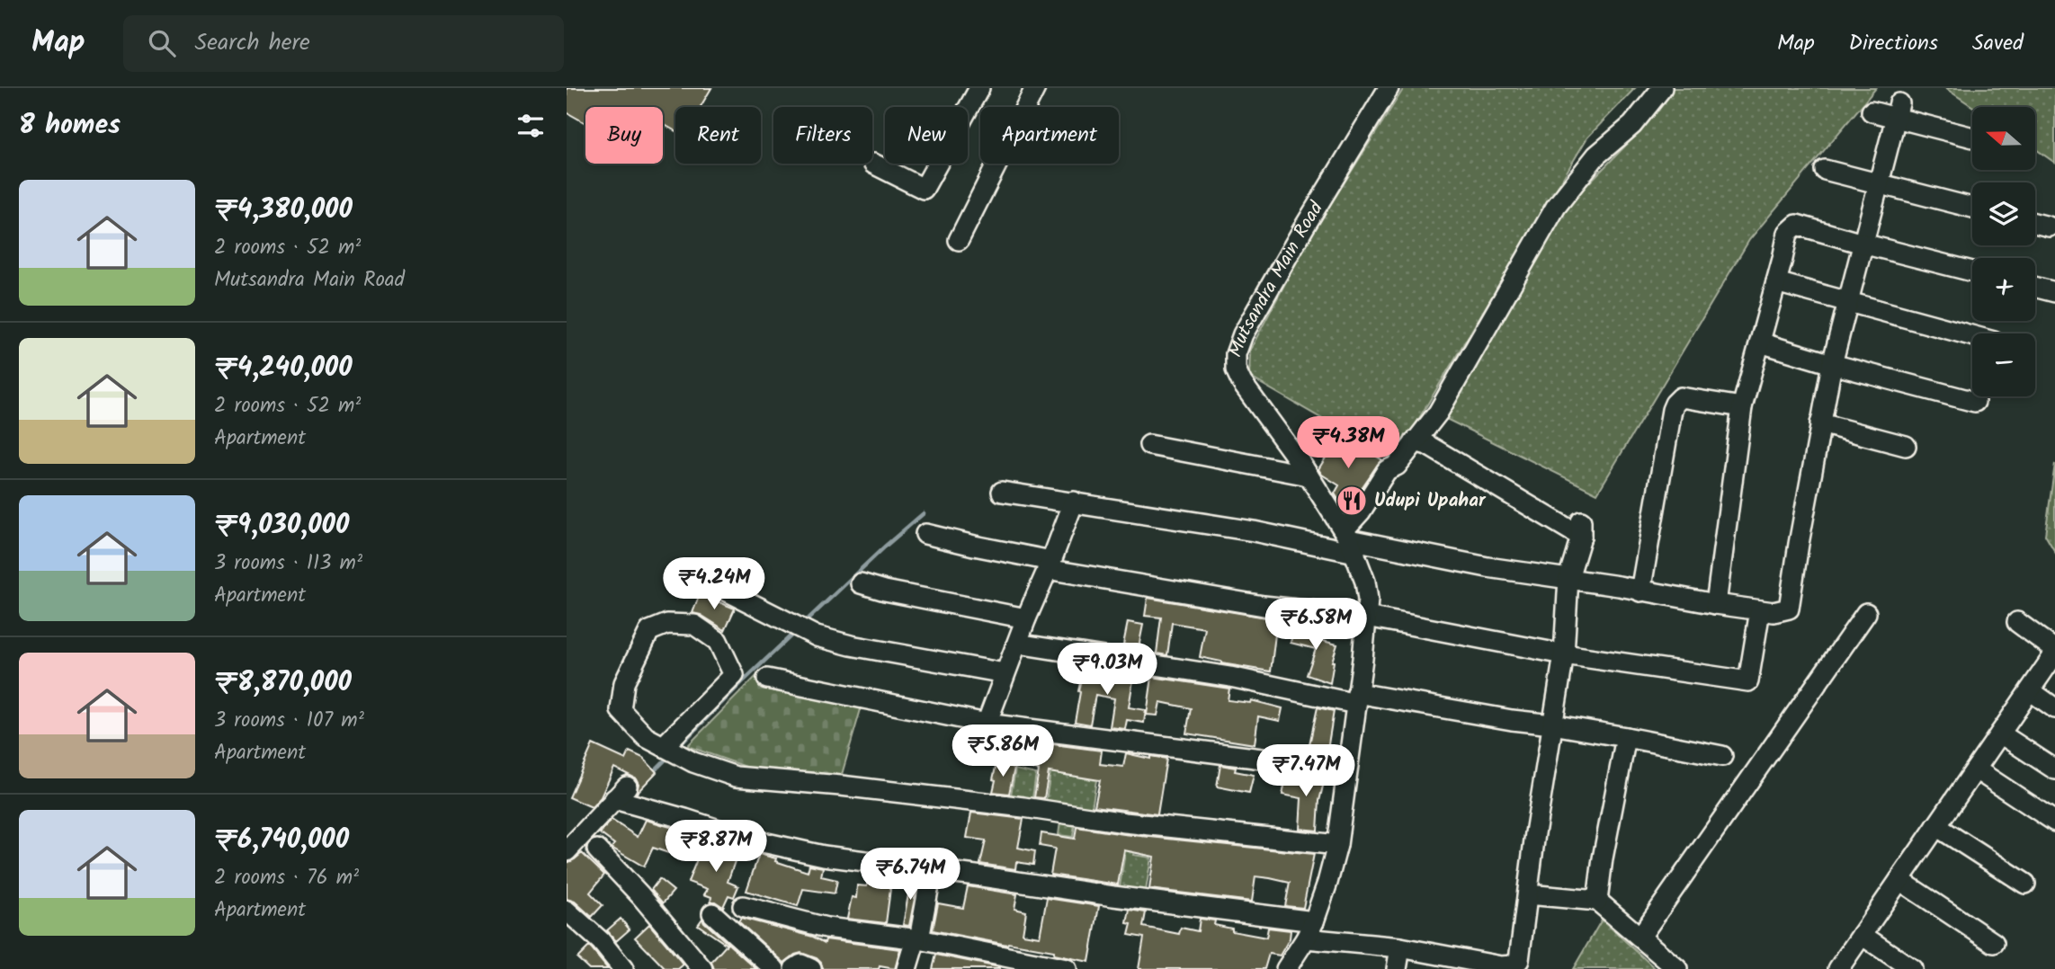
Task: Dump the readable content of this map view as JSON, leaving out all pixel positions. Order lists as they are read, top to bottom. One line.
{"streets":{"street":["Mutsandra Main Road"]},"places":{"restaurant":["Udupi Upahar"]},"north":"left","page":{"header":"Map","search":"Search here","nav":["Map","Directions","Saved"],"heading":"8 homes","map_buttons":["+","−"],"chip":["Buy","Rent","Filters","New","Apartment"],"list":[{"name":"₹4,380,000","note":"2 rooms · 52 m² · Mutsandra Main Road"},{"name":"₹4,240,000","note":"2 rooms · 52 m² · Apartment"},{"name":"₹9,030,000","note":"3 rooms · 113 m² · Apartment"},{"name":"₹8,870,000","note":"3 rooms · 107 m² · Apartment"},{"name":"₹6,740,000","note":"2 rooms · 76 m² · Apartment"}],"price":["₹4.38M","₹4.24M","₹6.58M","₹9.03M","₹5.86M","₹7.47M","₹8.87M","₹6.74M"]}}
